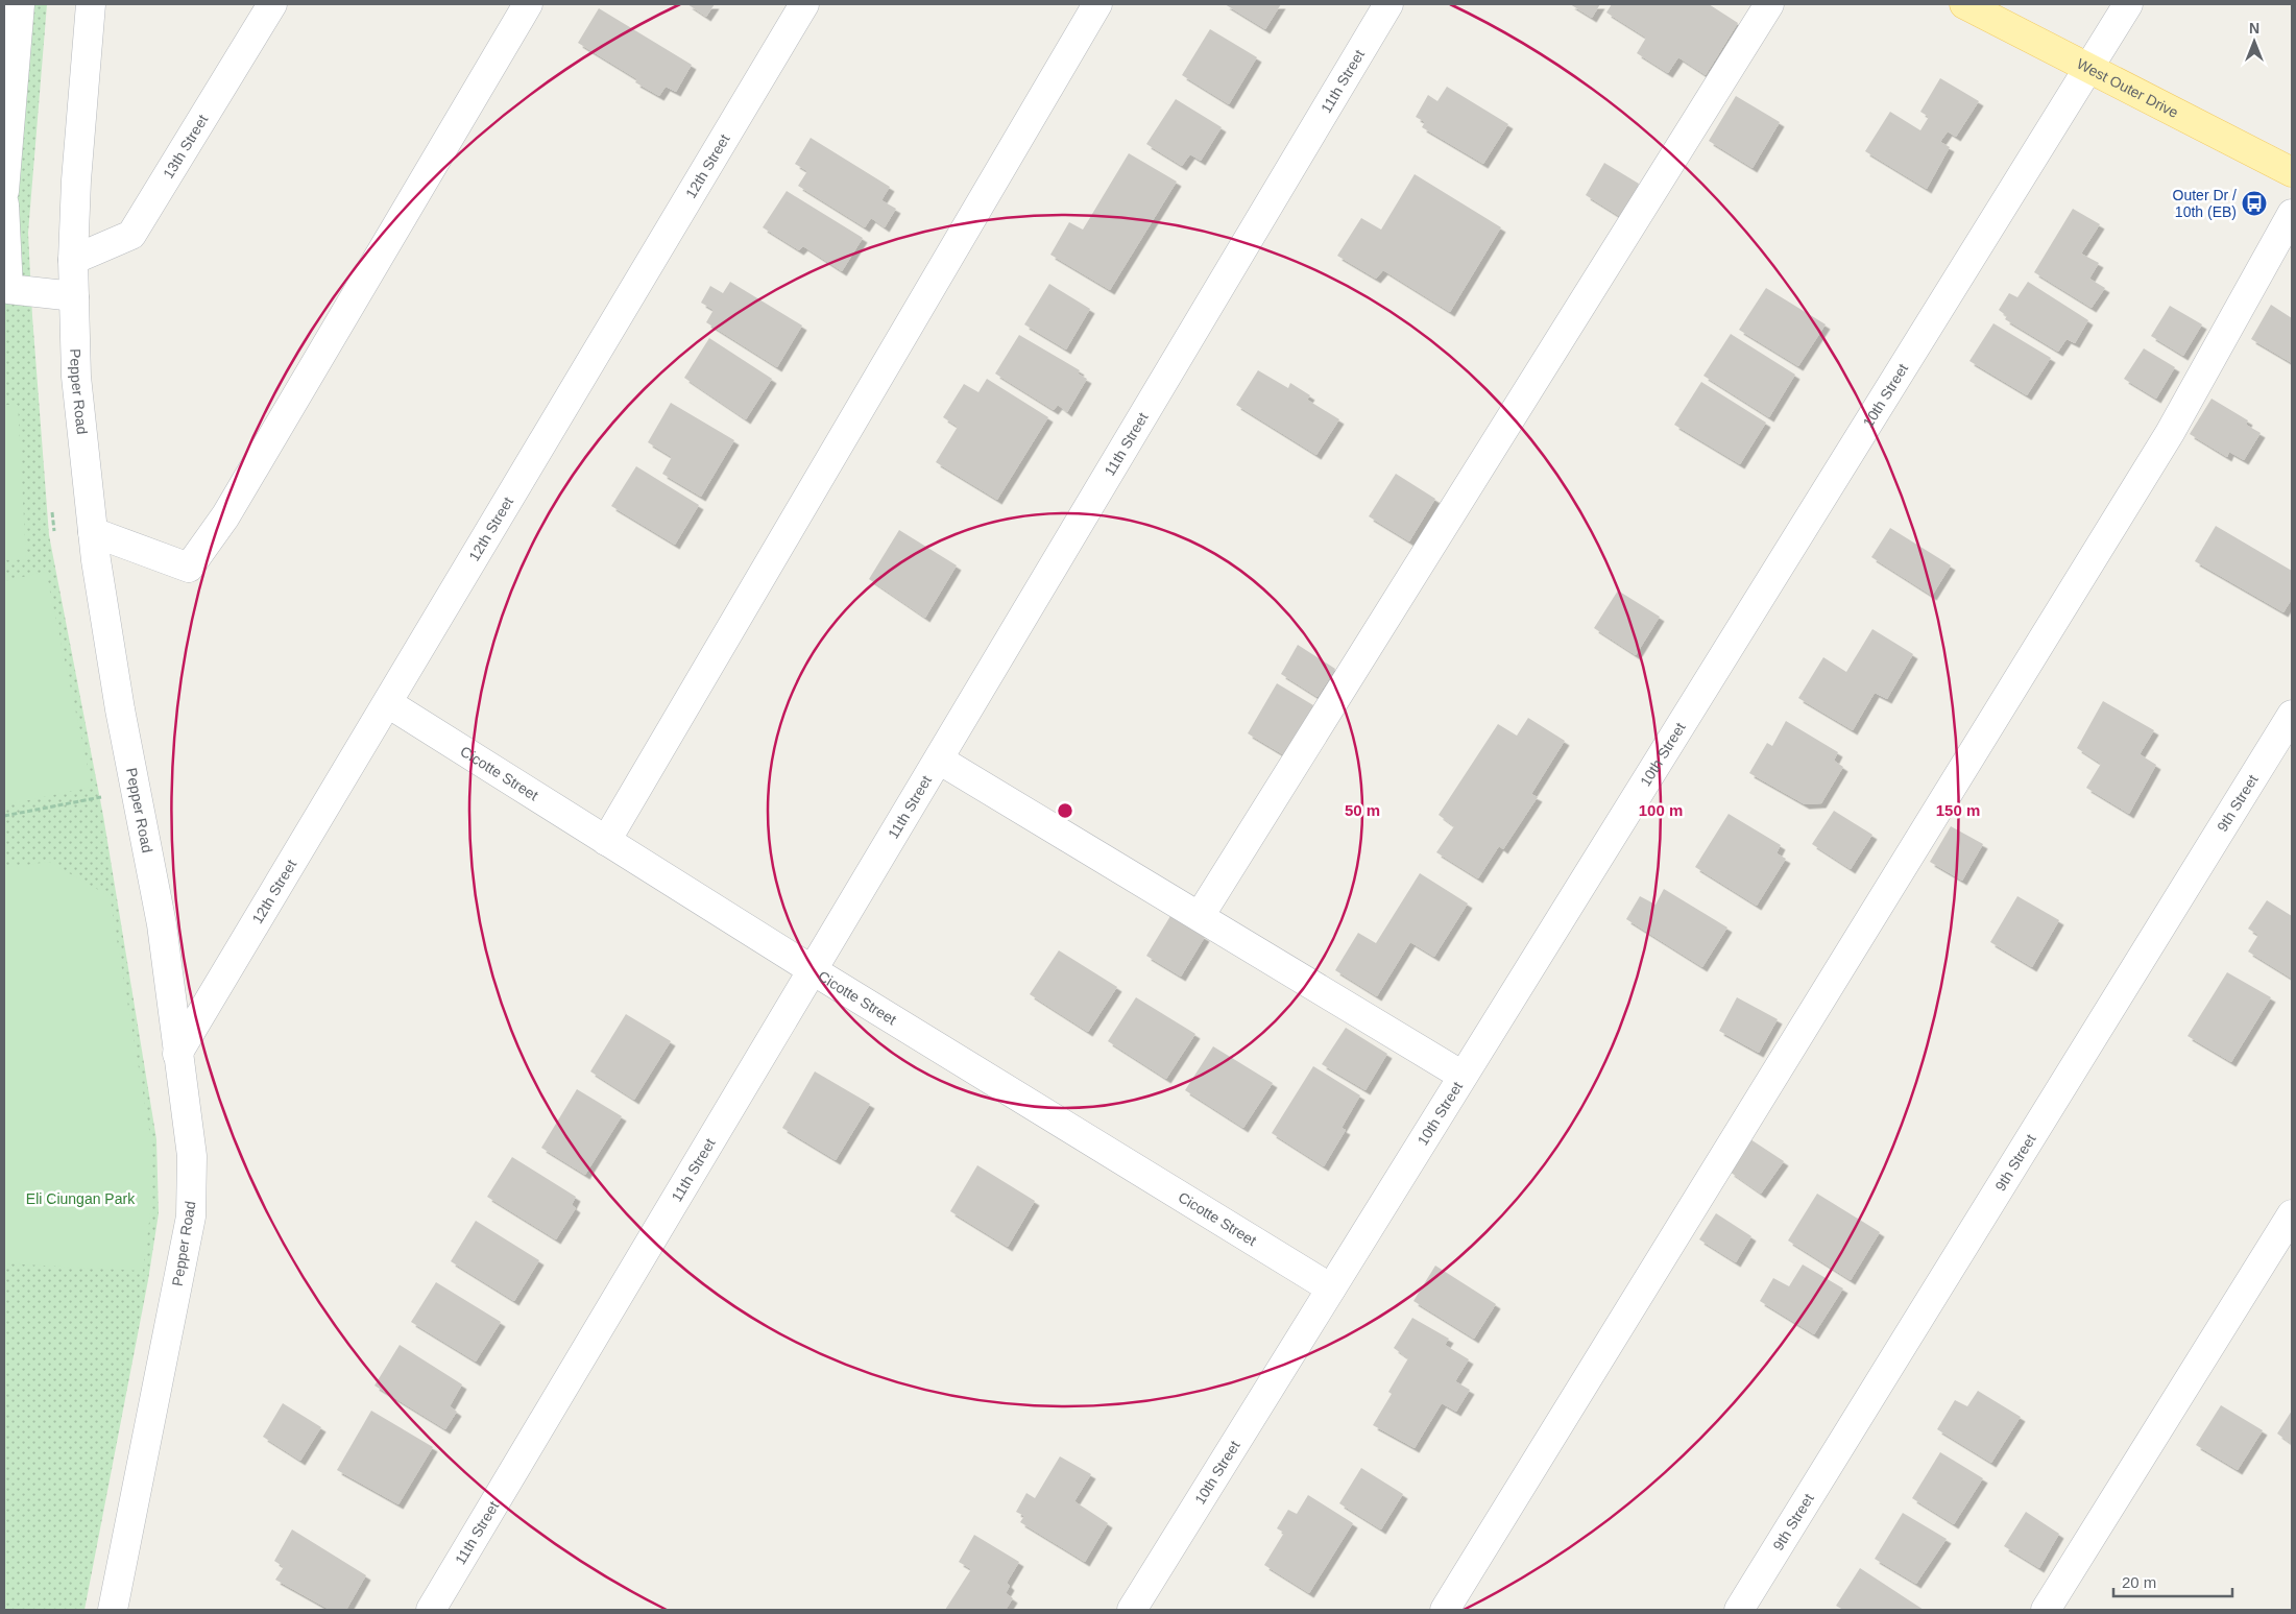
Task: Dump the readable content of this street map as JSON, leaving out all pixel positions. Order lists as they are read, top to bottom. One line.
{"streets":{"main road":["West Outer Drive"],"street":["11th Street","13th Street","12th Street","Pepper Road","10th Street","Cicotte Street","9th Street"]},"crossings":[["11th Street","Cicotte Street"],["West Outer Drive","10th Street"],["13th Street","Pepper Road"],["12th Street","Pepper Road"],["12th Street","Cicotte Street"],["10th Street","Cicotte Street"]],"parks":["Eli Ciungan Park"],"places":{"bus stop":["Outer Dr / 10th (EB)"]},"scale_bar":"20 m","north":"top","rings":["50 m","100 m","150 m"]}
